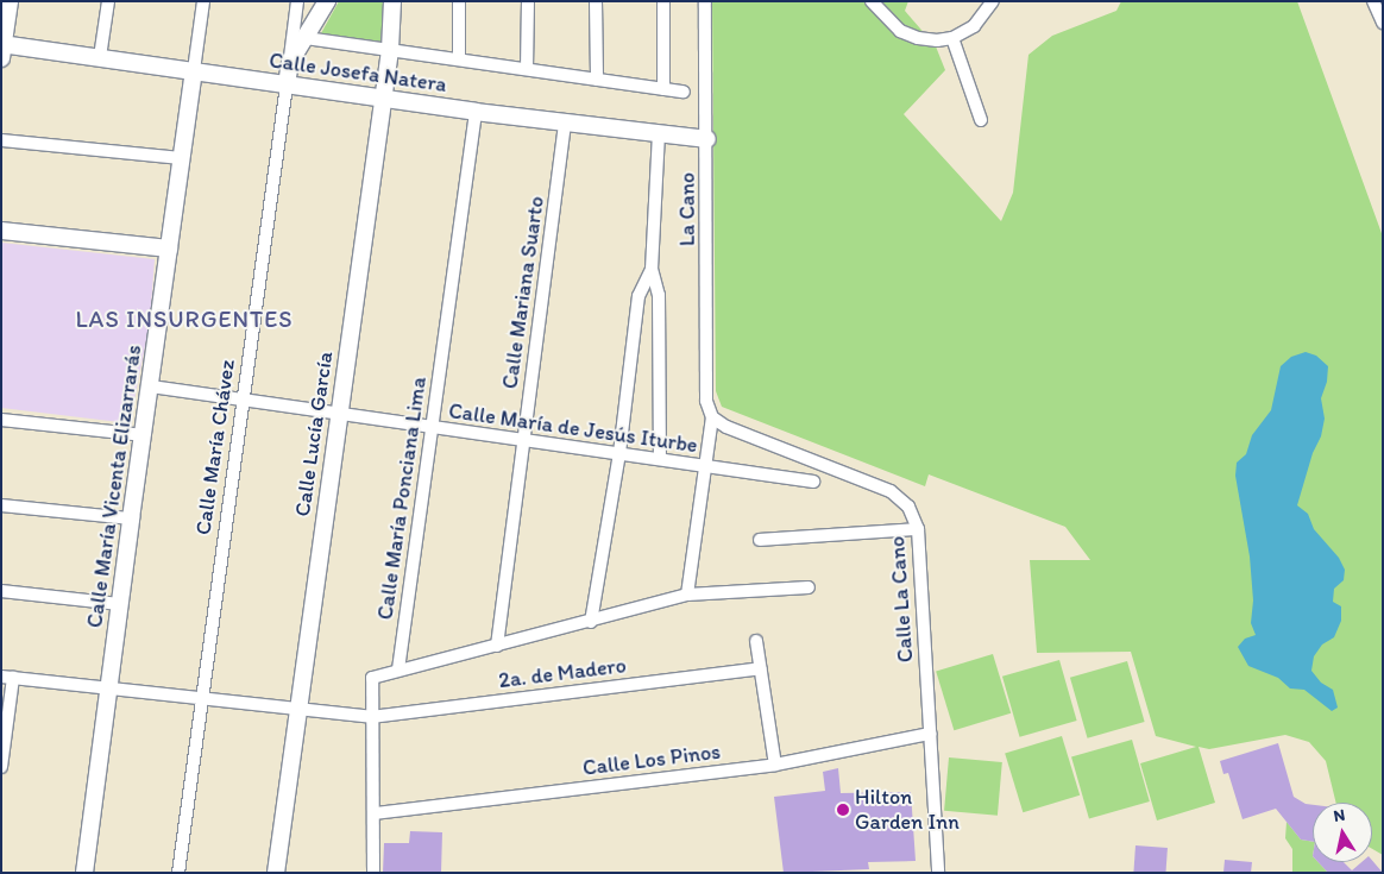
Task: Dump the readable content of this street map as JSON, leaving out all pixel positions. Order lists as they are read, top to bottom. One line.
{"streets":{"street":["Calle Josefa Natera","La Cano","Calle Mariana Suarto","Calle María de Jesús Iturbe","Calle Lucía García","Calle María Chávez","Calle María Vicenta Elizarrarás","Calle María Ponciana Lima","Calle La Cano","2a. de Madero","Calle Los Pinos"]},"crossings":[["Calle Josefa Natera","La Cano"],["Calle Josefa Natera","Calle Mariana Suarto"],["Calle Josefa Natera","Calle Lucía García"],["Calle Josefa Natera","Calle María Chávez"],["Calle Josefa Natera","Calle María Vicenta Elizarrarás"],["Calle Josefa Natera","Calle María Ponciana Lima"],["La Cano","Calle María de Jesús Iturbe"],["La Cano","Calle La Cano"],["Calle Mariana Suarto","Calle María de Jesús Iturbe"],["Calle María de Jesús Iturbe","Calle Lucía García"],["Calle María de Jesús Iturbe","Calle María Chávez"],["Calle María de Jesús Iturbe","Calle María Vicenta Elizarrarás"],["Calle María de Jesús Iturbe","Calle María Ponciana Lima"],["Calle Lucía García","2a. de Madero"],["Calle María Chávez","2a. de Madero"],["Calle María Vicenta Elizarrarás","2a. de Madero"],["Calle La Cano","Calle Los Pinos"]],"districts":["LAS INSURGENTES"],"places":["Hilton Garden Inn"],"north":"top"}
